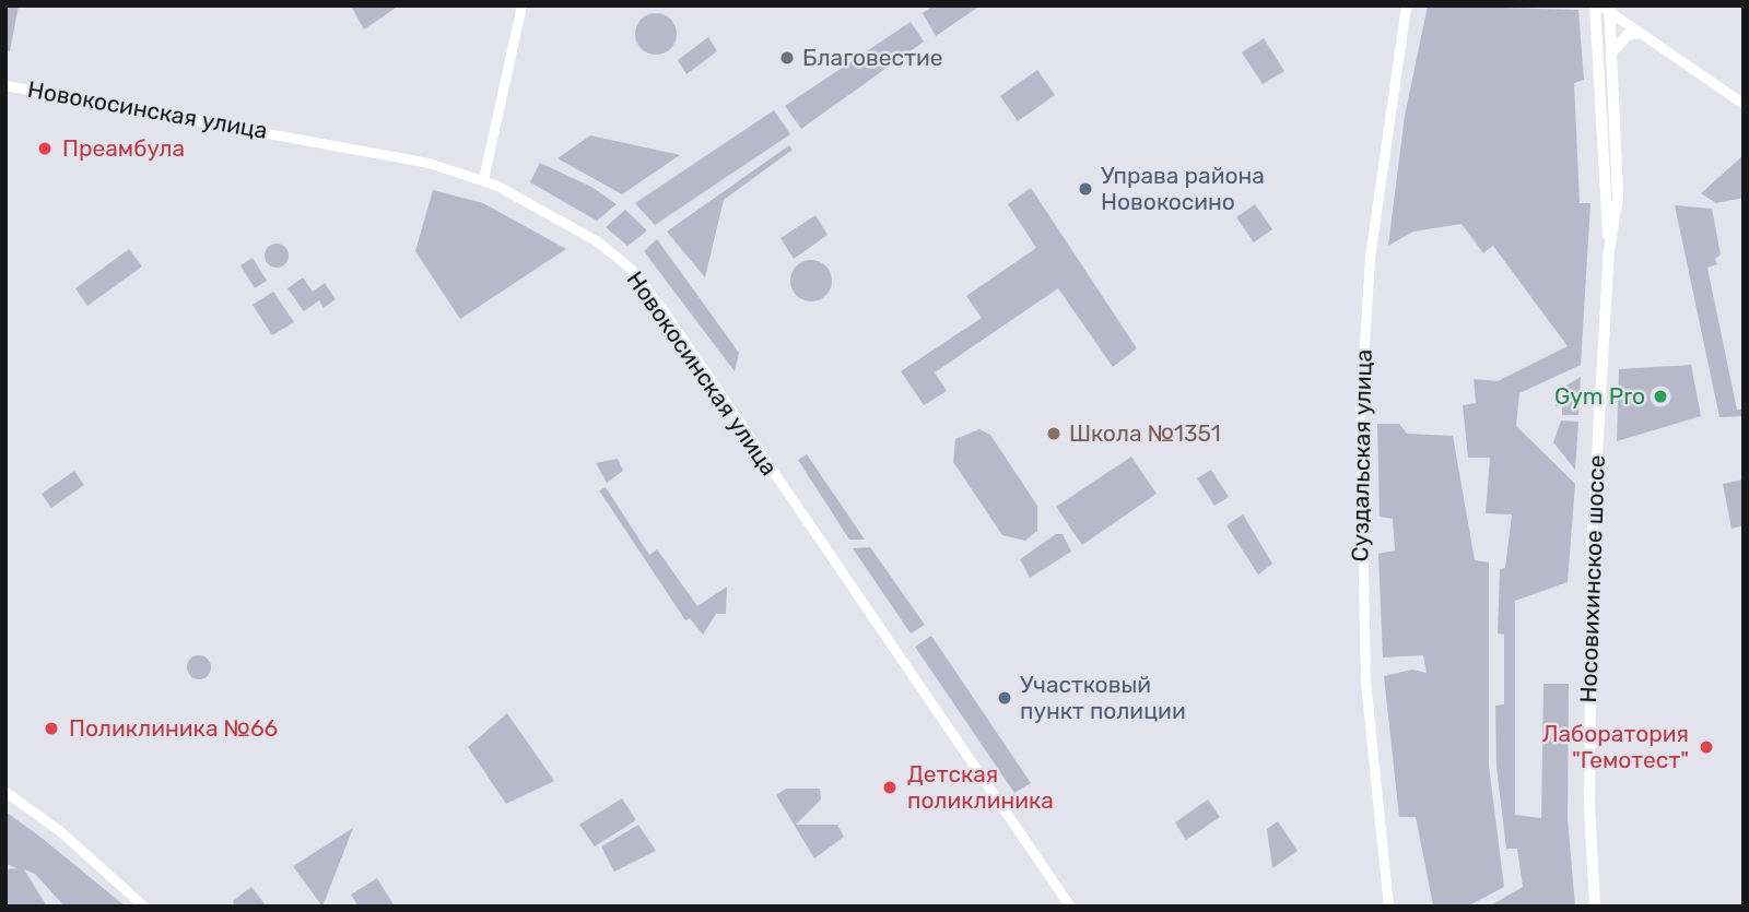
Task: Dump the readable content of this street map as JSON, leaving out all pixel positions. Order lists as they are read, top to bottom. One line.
{"streets":{"main road":["Носовихинское шоссе"],"street":["Новокосинская улица","Суздальская улица"]},"places":["Благовестие","Преамбула","Управа района Новокосино","Gym Pro","Школа №1351","Участковый пункт полиции","Поликлиника №66","Лаборатория \"Гемотест\"","Детская поликлиника"]}
